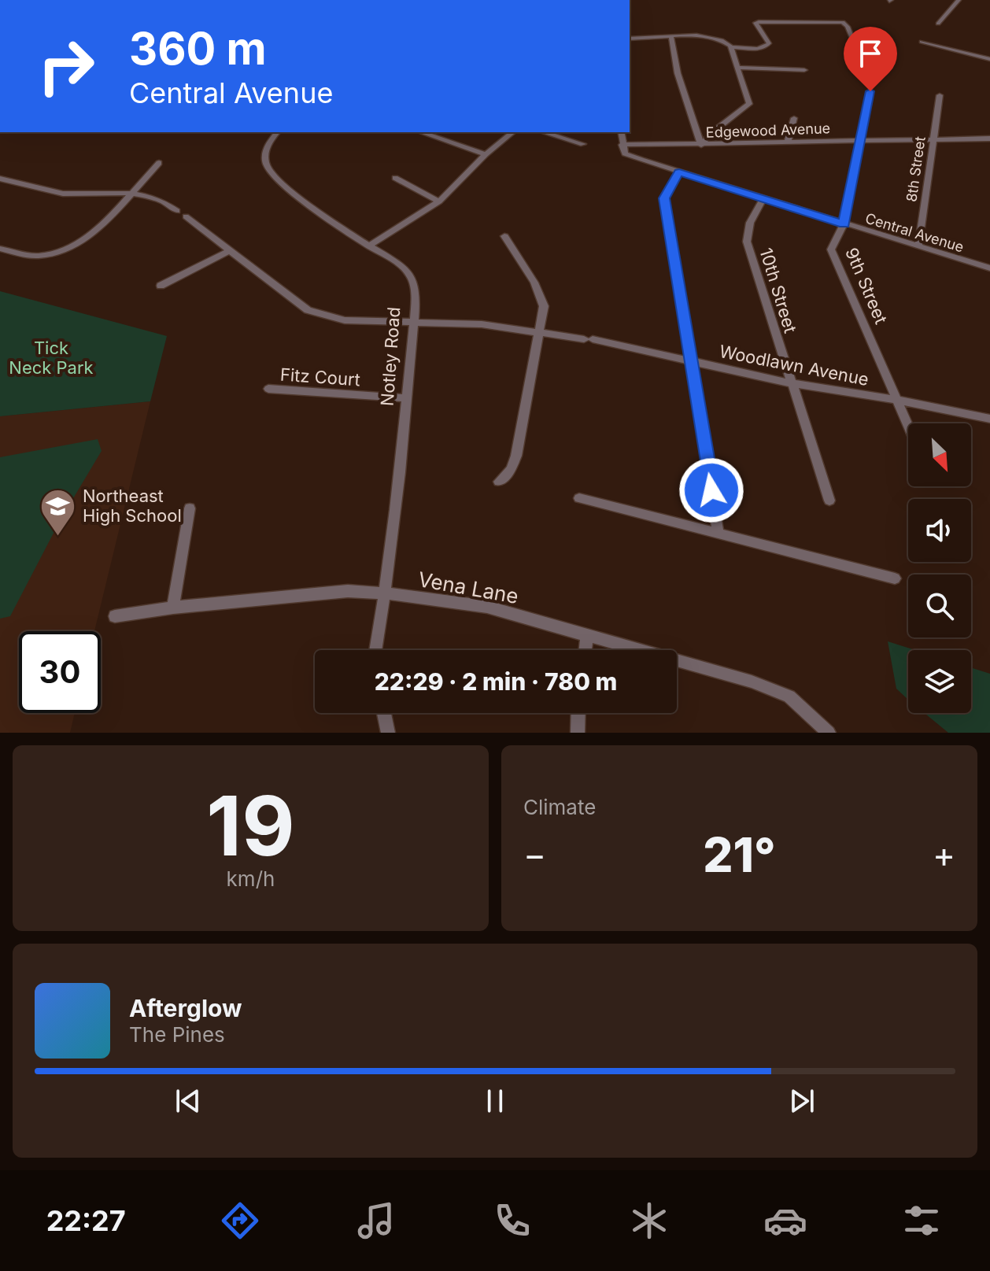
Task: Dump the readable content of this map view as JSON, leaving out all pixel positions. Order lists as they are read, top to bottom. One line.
{"streets":{"street":["Edgewood Avenue","8th Street","Central Avenue","9th Street","10th Street","Notley Road","Woodlawn Avenue","Fitz Court","Vena Lane"]},"crossings":[["Edgewood Avenue","8th Street"],["Edgewood Avenue","Central Avenue"],["Edgewood Avenue","9th Street"],["8th Street","Central Avenue"],["Central Avenue","9th Street"],["Central Avenue","10th Street"],["9th Street","Woodlawn Avenue"],["10th Street","Woodlawn Avenue"],["Notley Road","Woodlawn Avenue"],["Notley Road","Fitz Court"],["Notley Road","Vena Lane"]],"parks":["Tick Neck Park"],"places":{"school or university":["Northeast High School"]},"north":"bottom right","page":{"turn":["360 m","Central Avenue"],"limit":"30","trip":"22:29 · 2 min · 780 m","tile":[["19","km/h"],"Climate"],"heat":["−","21°","+"],"song":["Afterglow","The Pines"],"tabs":"22:27"}}
